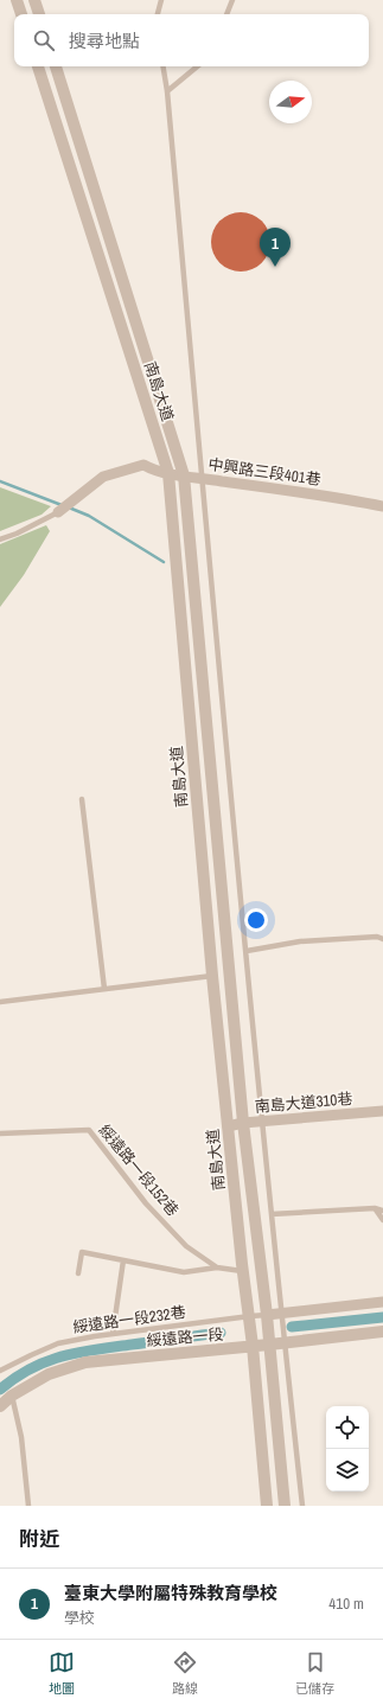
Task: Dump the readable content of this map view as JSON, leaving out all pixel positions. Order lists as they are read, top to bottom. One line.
{"streets":{"street":["南島大道","中興路三段401巷","南島大道310巷","綏遠路一段"],"lane":["綏遠路一段152巷","綏遠路一段232巷"]},"crossings":[["南島大道","中興路三段401巷"],["南島大道","南島大道310巷"],["南島大道","綏遠路一段152巷"],["南島大道","綏遠路一段232巷"],["南島大道","綏遠路一段"]],"north":"right","page":{"search":"搜尋地點","pins":"1","heading":"附近","list":[{"mark":"1","name":"臺東大學附屬特殊教育學校","note":"學校","value":"410 m"}],"nav":["地圖","路線","已儲存"]}}
